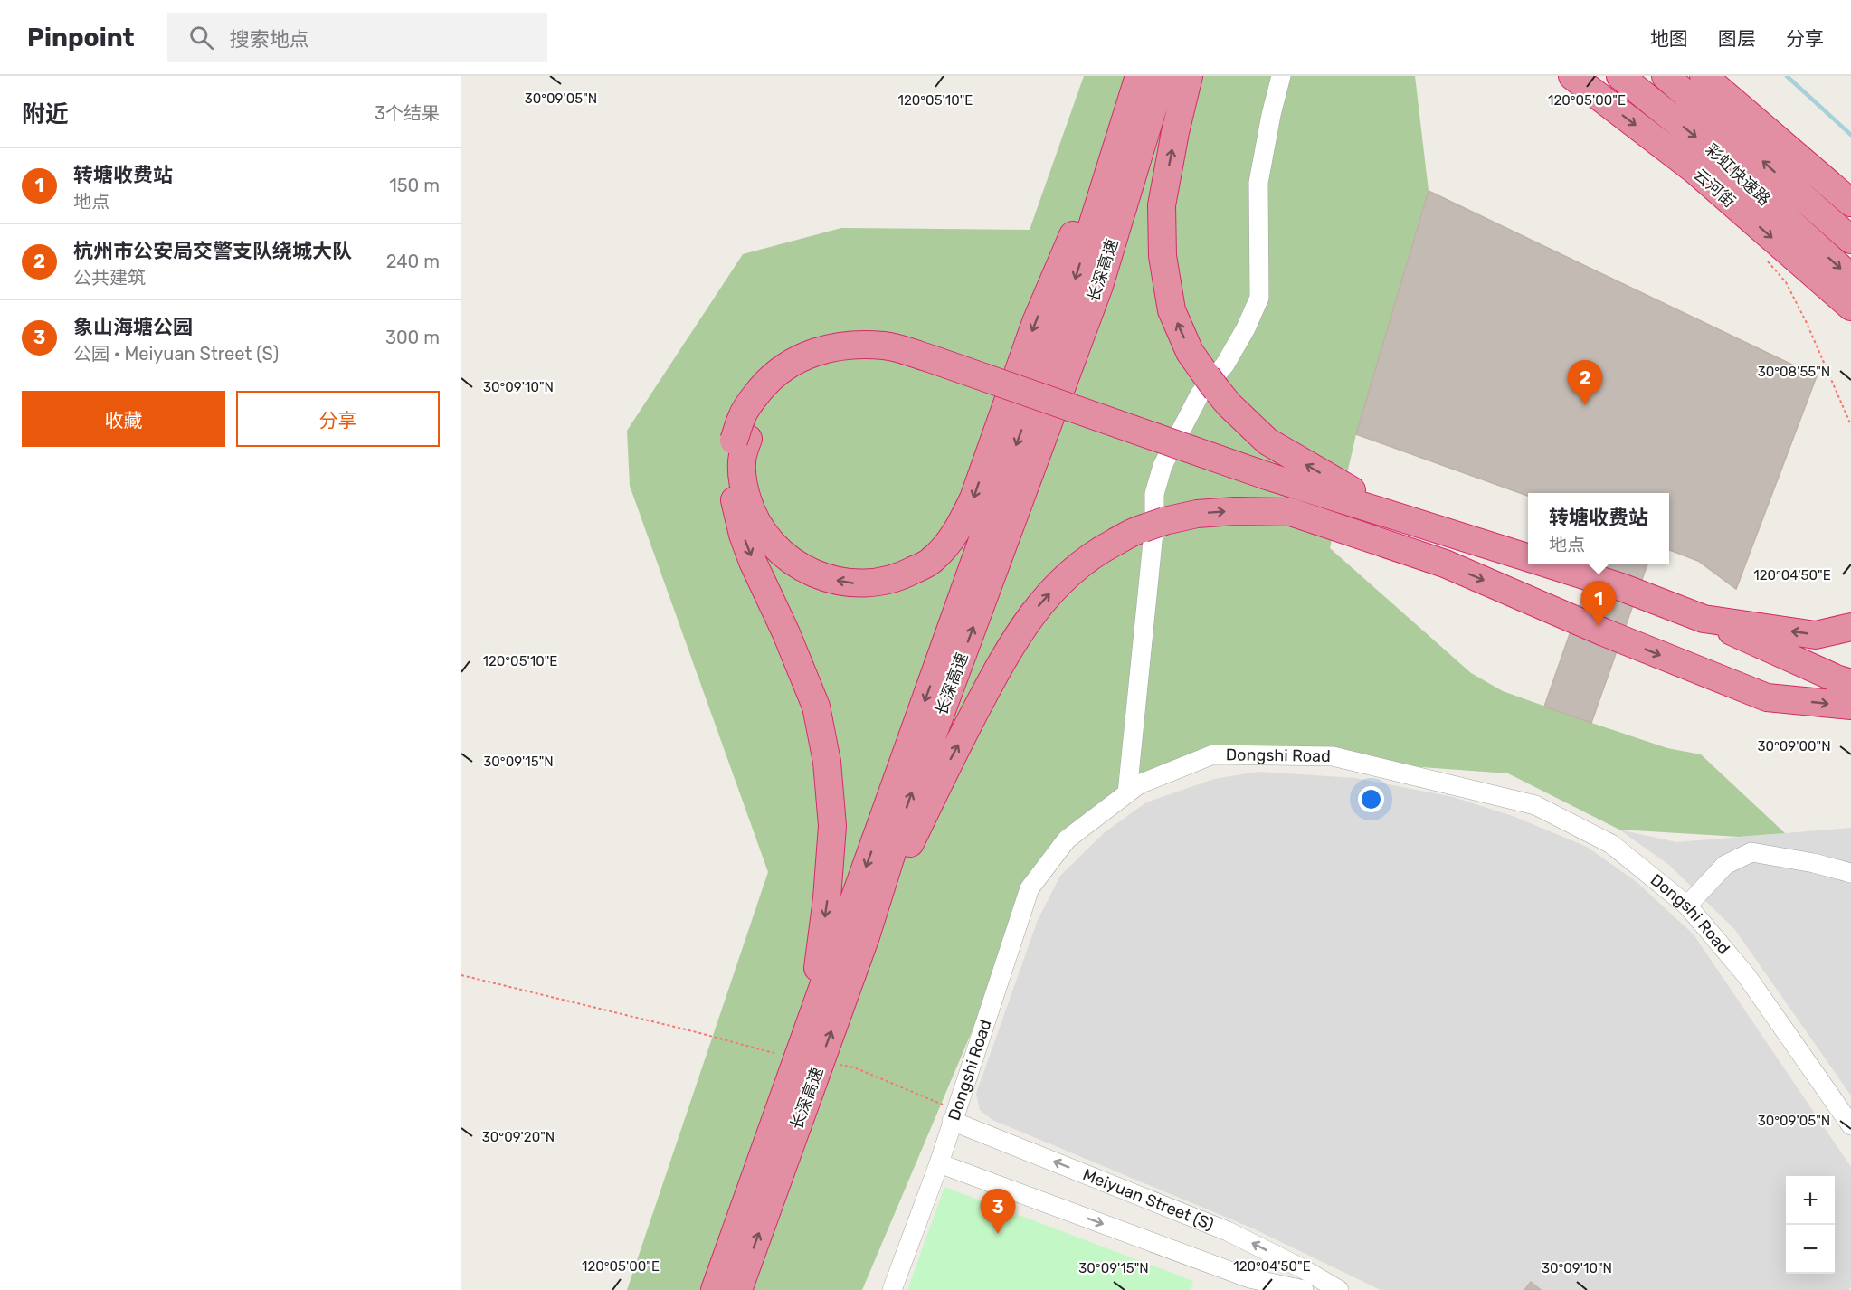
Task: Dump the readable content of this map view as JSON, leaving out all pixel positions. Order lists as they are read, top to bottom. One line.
{"streets":{"highway":["彩虹快速路","云河街","长深高速"],"street":["Dongshi Road","Meiyuan Street (S)"]},"crossings":[["Dongshi Road","Meiyuan Street (S)"]],"page":{"header":"Pinpoint","search":"搜索地点","nav":["地图","图层","分享"],"heading":["附近","3个结果"],"list":[{"mark":"1","name":"转塘收费站","note":"地点","value":"150 m"},{"mark":"2","name":"杭州市公安局交警支队绕城大队","note":"公共建筑","value":"240 m"},{"mark":"3","name":"象山海塘公园","note":"公园 · Meiyuan Street (S)","value":"300 m"}],"pins":["2","1","3"],"buttons":["收藏","分享"],"popup":["转塘收费站","地点"],"map_buttons":["+","−"]},"coordinates":["30°09'05\"N","120°05'10\"E","120°05'00\"E","30°08'55\"N","30°09'10\"N","120°04'50\"E","30°09'00\"N","30°09'15\"N","30°09'20\"N"]}
